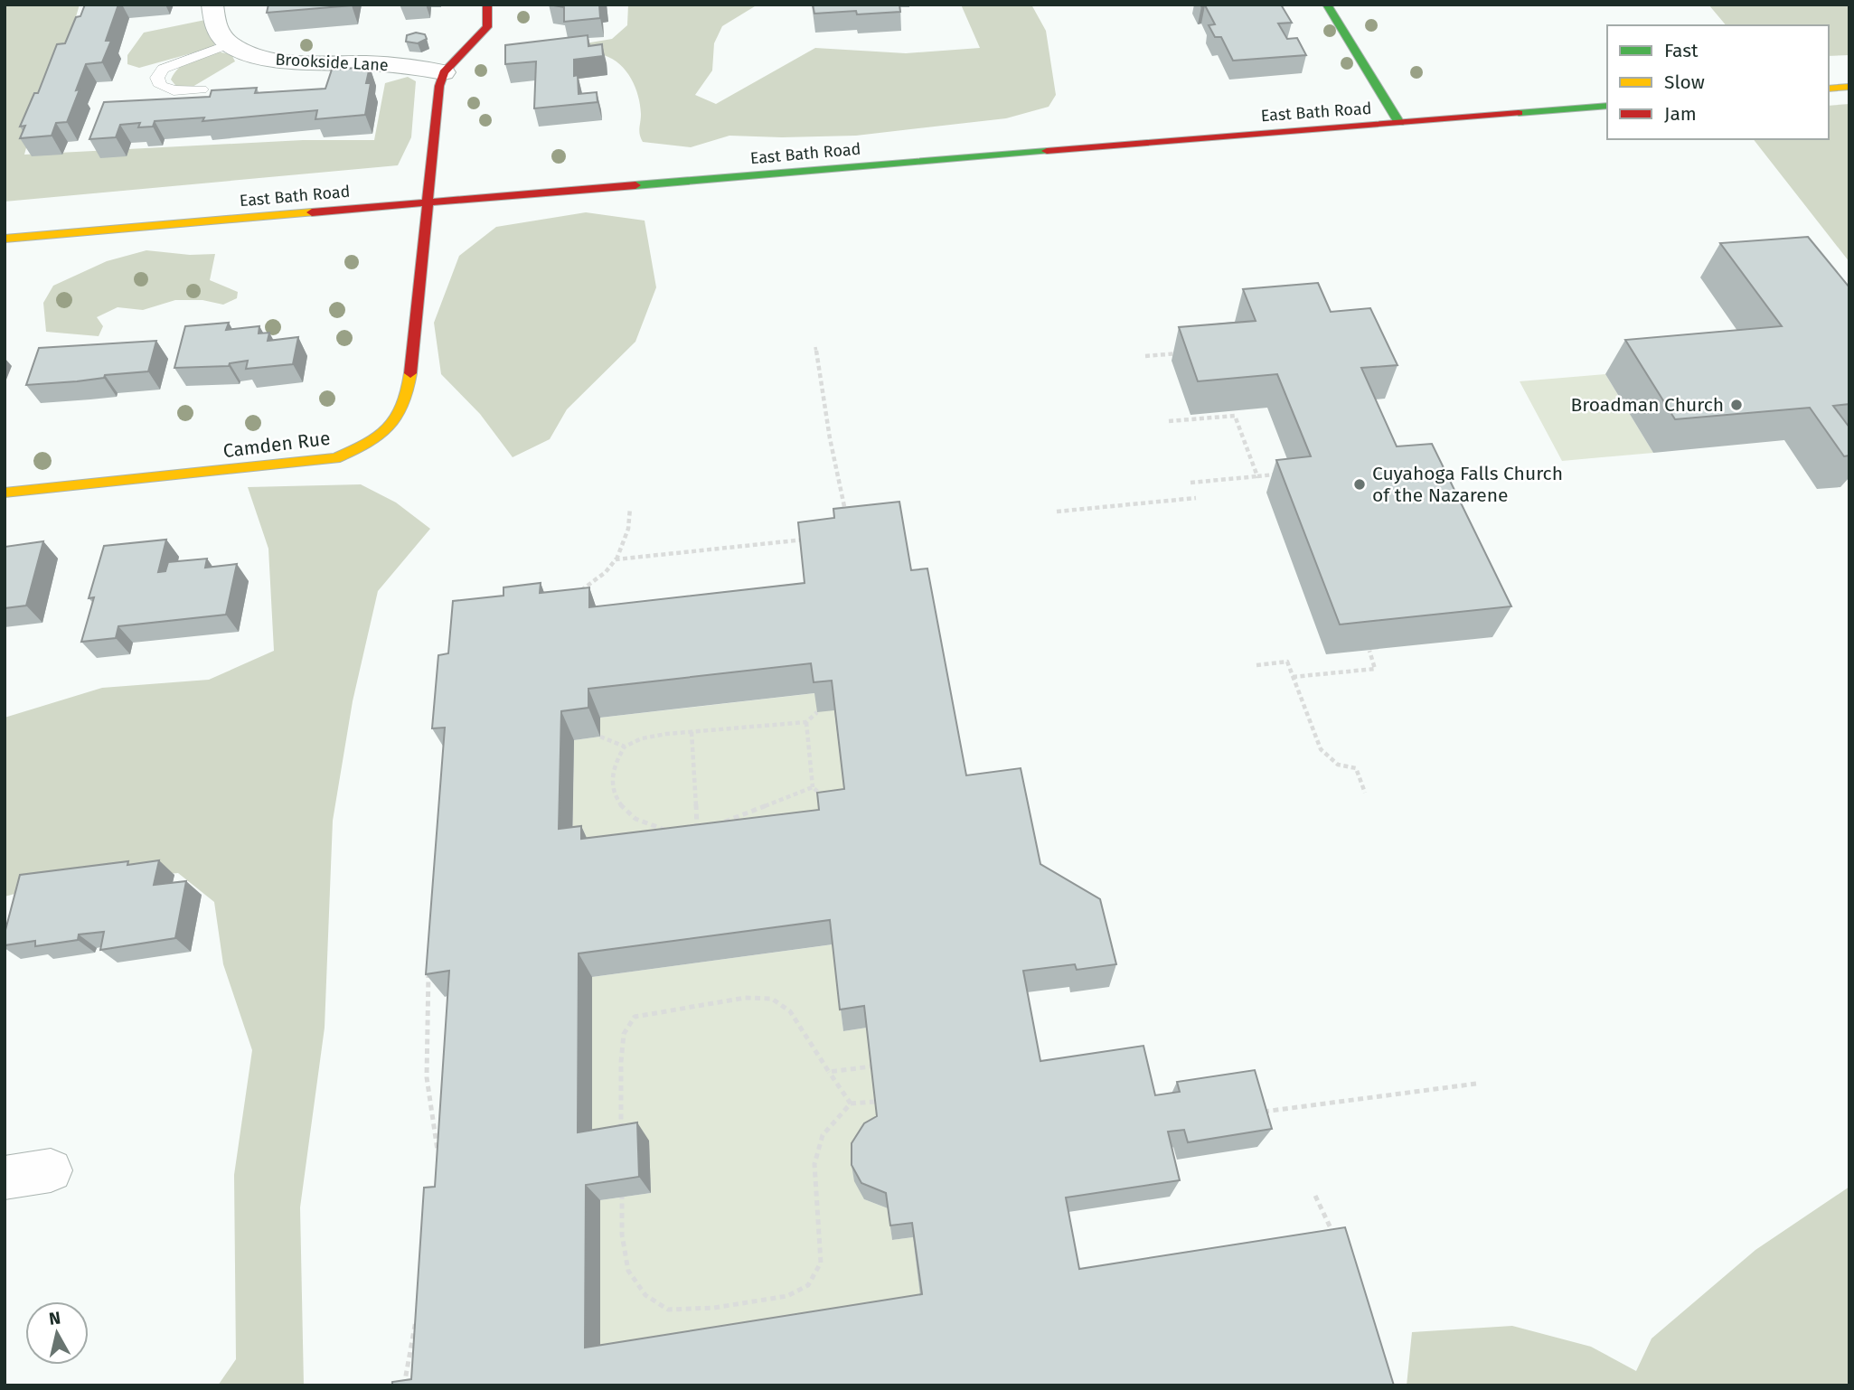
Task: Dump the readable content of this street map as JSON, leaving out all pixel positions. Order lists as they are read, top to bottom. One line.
{"streets":{"street":["Brookside Lane","East Bath Road","Camden Rue"]},"crossings":[["Brookside Lane","Camden Rue"],["East Bath Road","Camden Rue"]],"places":["Broadman Church","Cuyahoga Falls Church of the Nazarene"],"legend":["Fast","Slow","Jam"],"north":"top"}
